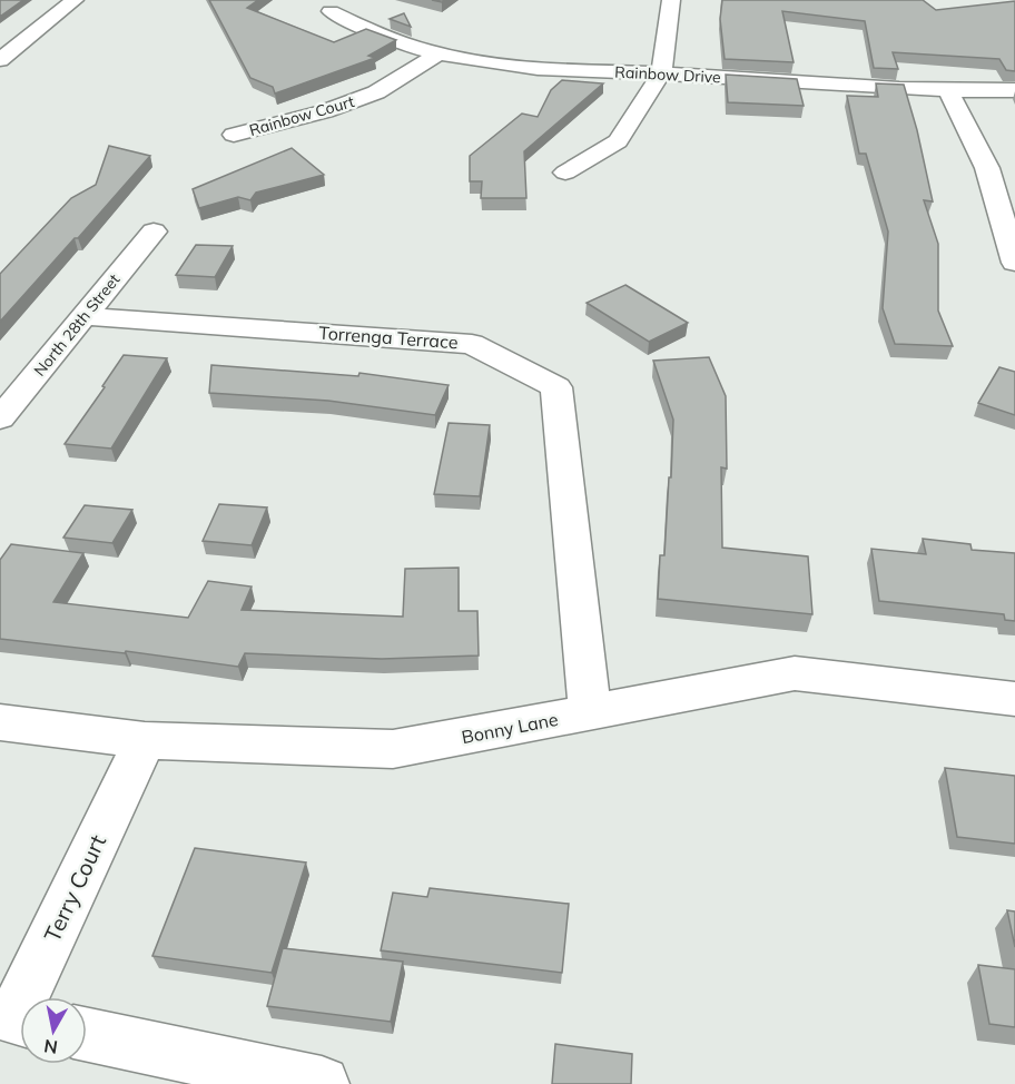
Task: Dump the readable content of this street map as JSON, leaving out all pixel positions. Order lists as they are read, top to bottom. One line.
{"streets":{"street":["Rainbow Drive","Rainbow Court","North 28th Street","Torrenga Terrace","Bonny Lane","Terry Court"]},"crossings":[["Rainbow Drive","Rainbow Court"],["North 28th Street","Torrenga Terrace"],["Torrenga Terrace","Bonny Lane"],["Bonny Lane","Terry Court"]],"north":"bottom"}
